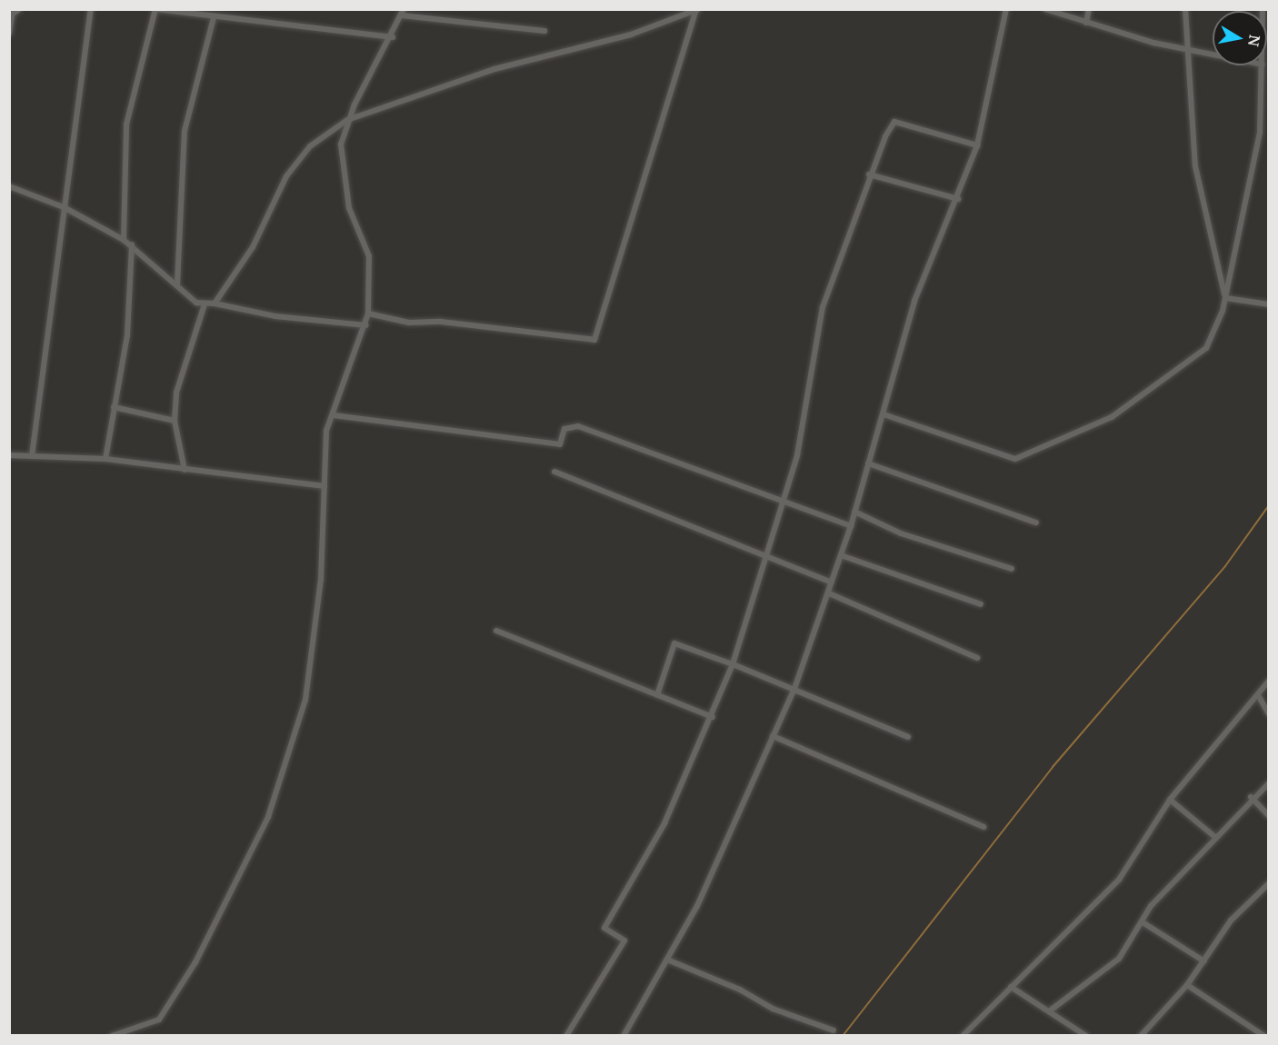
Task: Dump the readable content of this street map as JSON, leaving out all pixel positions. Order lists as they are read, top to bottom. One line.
{"north":"right"}
